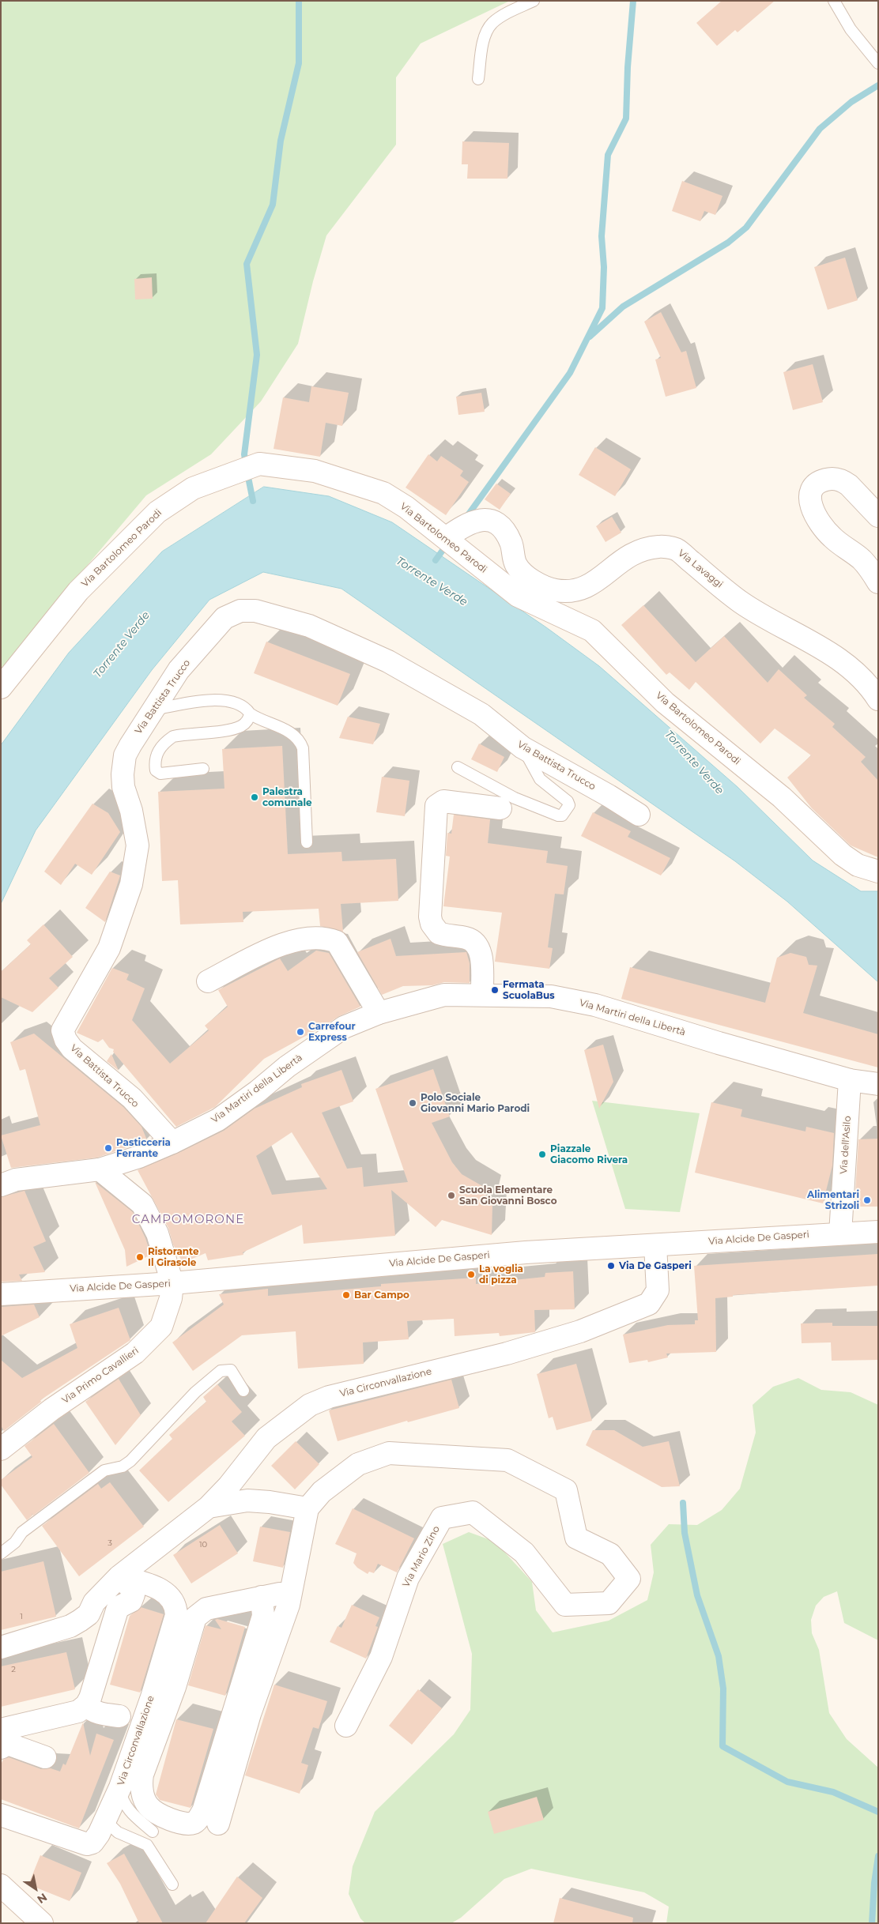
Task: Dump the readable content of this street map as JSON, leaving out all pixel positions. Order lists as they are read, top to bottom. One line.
{"streets":{"street":["Via Bartolomeo Parodi","Via Lavaggi","Via Battista Trucco","Via Martiri della Libertà","Via dell'Asilo","Via Alcide De Gasperi","Via Primo Cavallieri","Via Circonvallazione","Via Mario Zino"]},"crossings":[["Via Bartolomeo Parodi","Via Lavaggi"],["Via Battista Trucco","Via Martiri della Libertà"],["Via Martiri della Libertà","Via dell'Asilo"],["Via dell'Asilo","Via Alcide De Gasperi"],["Via Alcide De Gasperi","Via Primo Cavallieri"],["Via Alcide De Gasperi","Via Circonvallazione"]],"districts":["CAMPOMORONE"],"water":["Torrente Verde"],"places":["Palestra comunale","Fermata ScuolaBus","Carrefour Express","Polo Sociale Giovanni Mario Parodi","Pasticceria Ferrante","Piazzale Giacomo Rivera","Scuola Elementare San Giovanni Bosco","Alimentari Strizoli","Ristorante Il Girasole","Via De Gasperi","La voglia di pizza","Bar Campo"],"house_numbers":["3","10","1","2"],"north":"bottom right"}
